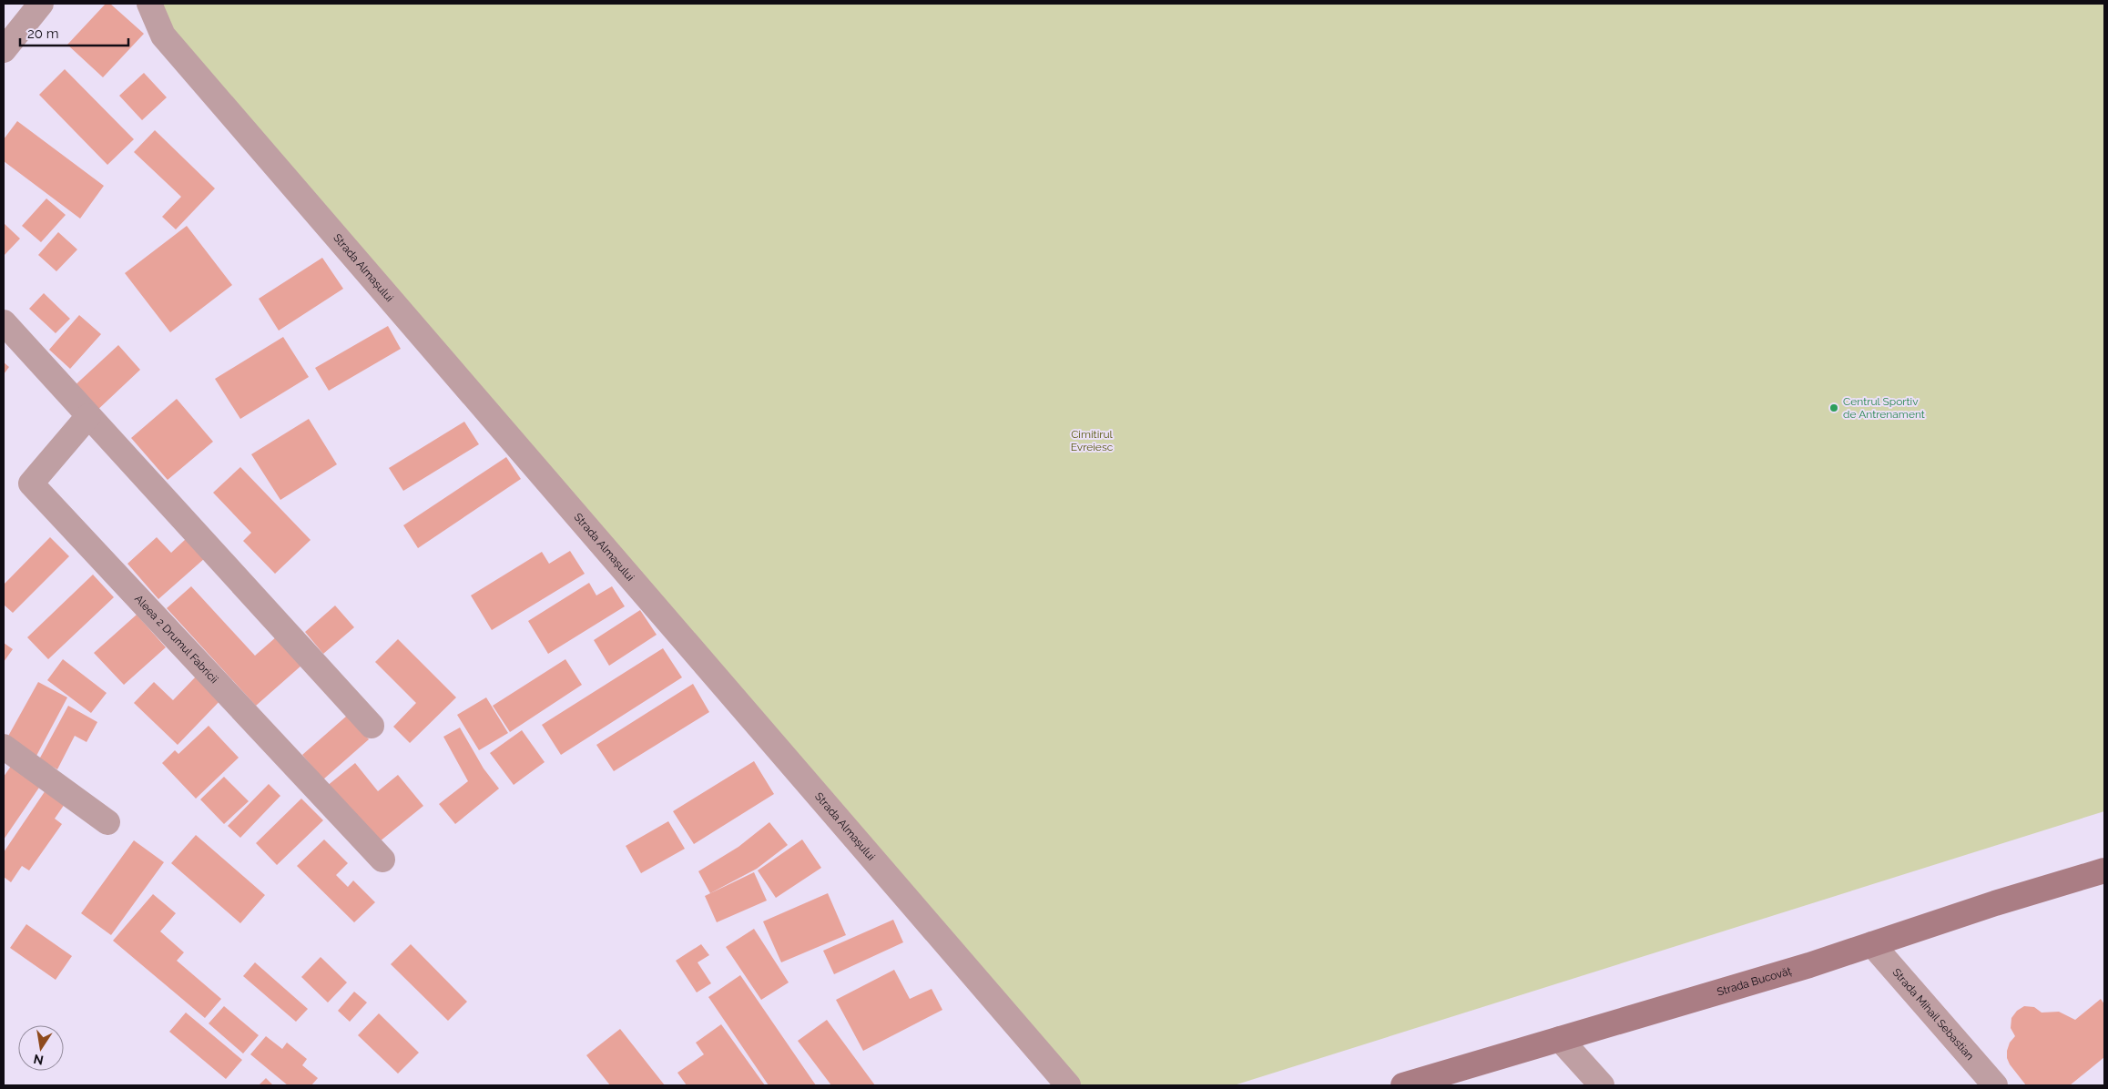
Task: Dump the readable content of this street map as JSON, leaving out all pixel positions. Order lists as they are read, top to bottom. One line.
{"streets":{"main road":["Strada Bucovăț"],"street":["Strada Almașului","Aleea 2 Drumul Fabricii","Strada Mihail Sebastian"]},"crossings":[["Strada Bucovăț","Strada Mihail Sebastian"]],"parks":["Cimitirul Evreiesc"],"places":["Centrul Sportiv de Antrenament"],"scale_bar":"20 m","north":"bottom"}
